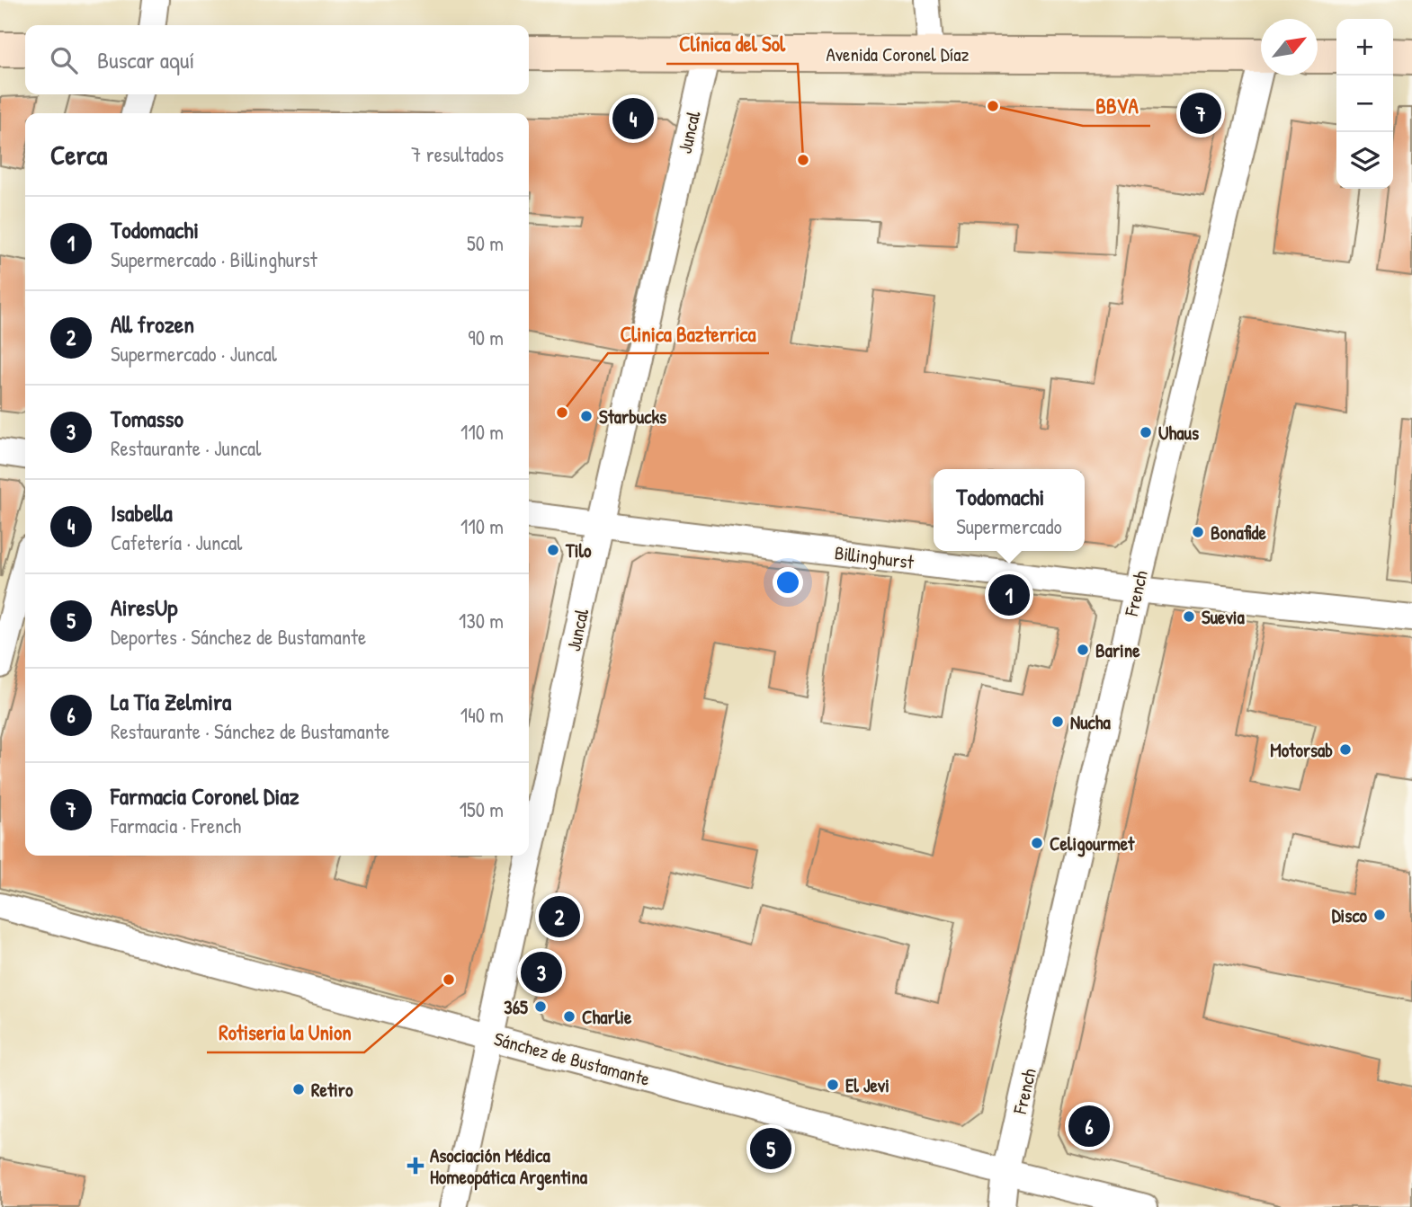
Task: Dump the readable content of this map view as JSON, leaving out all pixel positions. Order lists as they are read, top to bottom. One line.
{"streets":{"main road":["Avenida Coronel Díaz"],"street":["Juncal","Billinghurst","French","Sánchez de Bustamante"]},"crossings":[["Avenida Coronel Díaz","Juncal"],["Juncal","Billinghurst"],["Juncal","Sánchez de Bustamante"],["Billinghurst","French"],["French","Sánchez de Bustamante"]],"places":{"other":["BBVA","Clínica del Sol","Clinica Bazterrica","Starbucks","Uhaus","Bonafide","Tilo","Suevia","Barine","Nucha","Motorsab","Celigourmet","Disco","Rotiseria la Union","365","Charlie","El Jevi","Retiro"],"health":["Asociación Médica Homeopática Argentina"]},"north":"top right","page":{"map_buttons":["+","−"],"search":"Buscar aquí","pins":["7","4","1","2","3","6","5"],"heading":["Cerca","7 resultados"],"list":[{"mark":"1","name":"Todomachi","note":"Supermercado · Billinghurst","value":"50 m"},{"mark":"2","name":"All frozen","note":"Supermercado · Juncal","value":"90 m"},{"mark":"3","name":"Tomasso","note":"Restaurante · Juncal","value":"110 m"},{"mark":"4","name":"Isabella","note":"Cafetería · Juncal","value":"110 m"},{"mark":"5","name":"AiresUp","note":"Deportes · Sánchez de Bustamante","value":"130 m"},{"mark":"6","name":"La Tía Zelmira","note":"Restaurante · Sánchez de Bustamante","value":"140 m"},{"mark":"7","name":"Farmacia Coronel Diaz","note":"Farmacia · French","value":"150 m"}],"popup":["Todomachi","Supermercado"]}}
